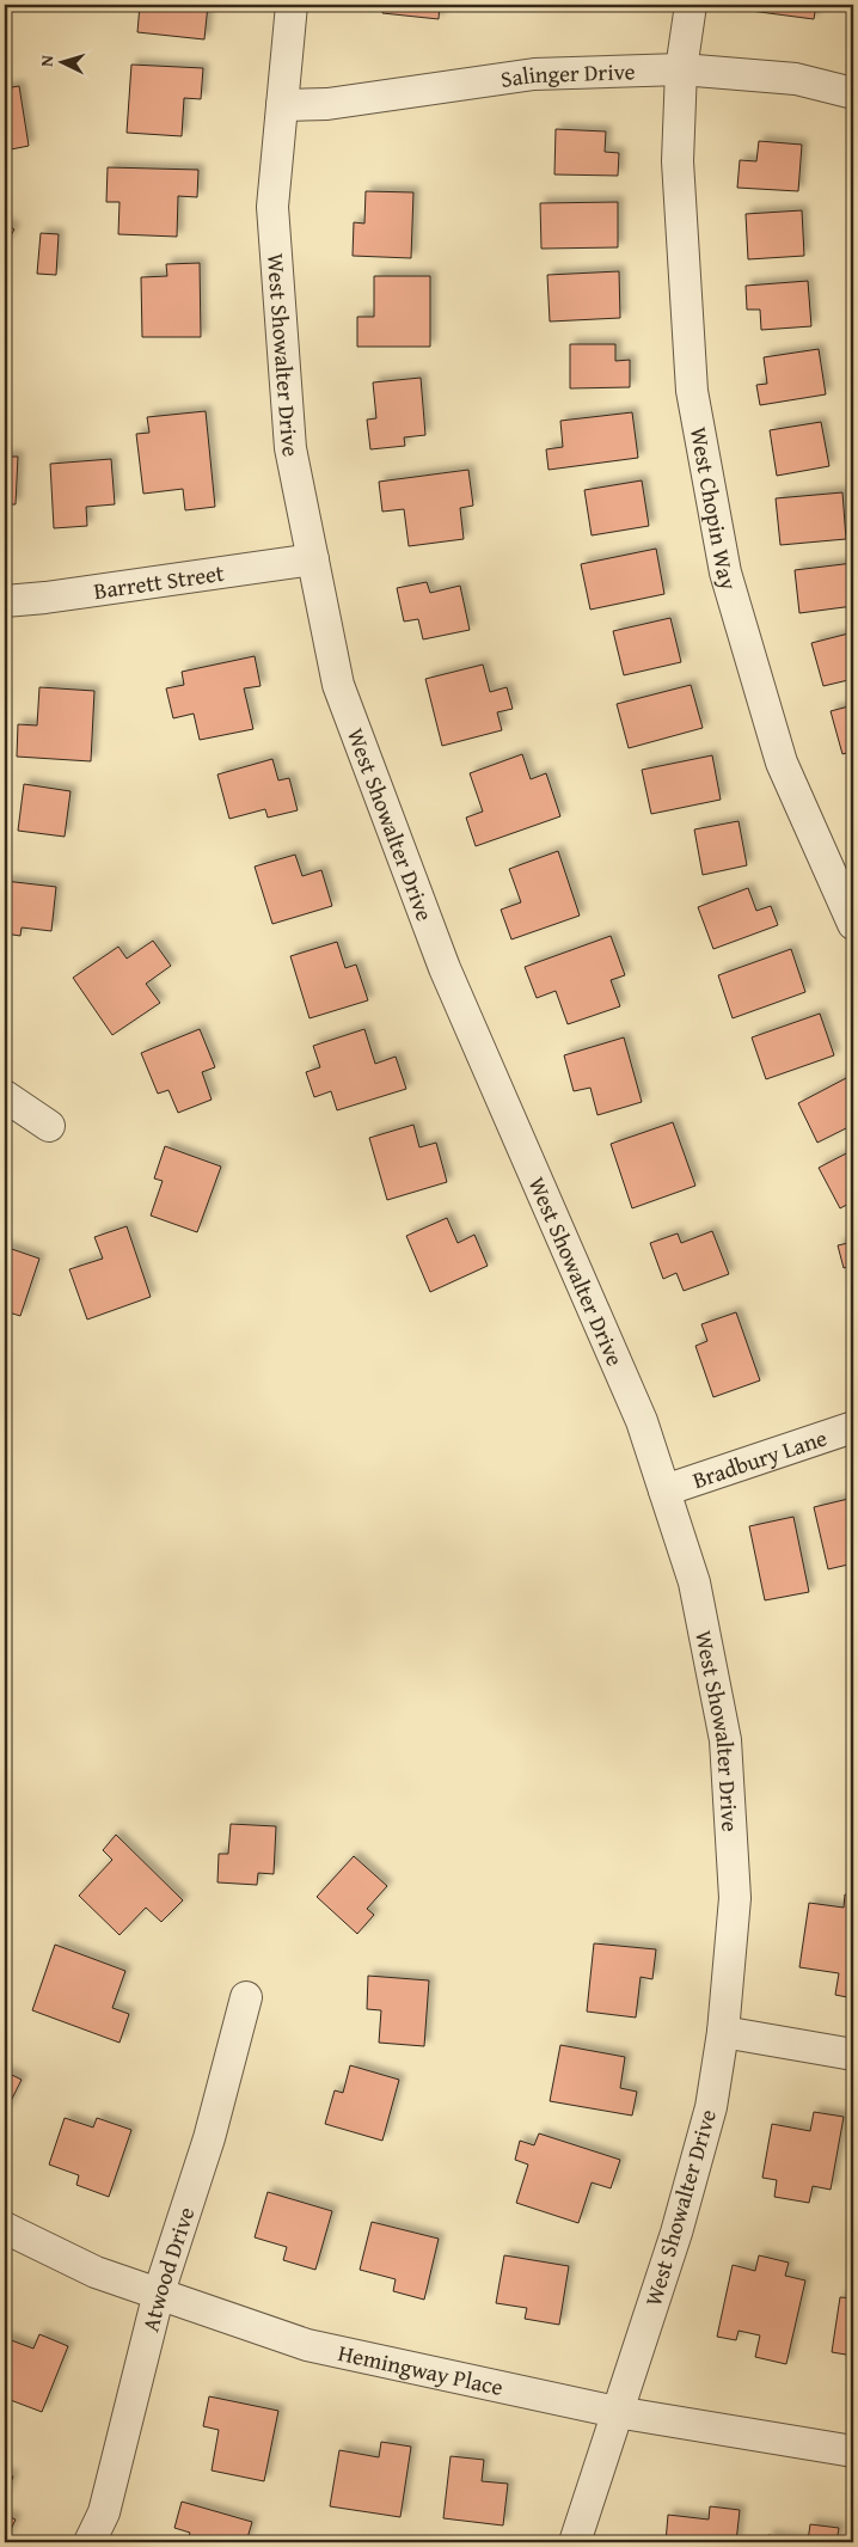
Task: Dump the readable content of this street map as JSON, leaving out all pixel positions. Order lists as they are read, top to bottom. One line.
{"streets":{"street":["Salinger Drive","West Showalter Drive","West Chopin Way","Barrett Street","Bradbury Lane","Atwood Drive","Hemingway Place"]},"crossings":[["Salinger Drive","West Showalter Drive"],["Salinger Drive","West Chopin Way"],["West Showalter Drive","Barrett Street"],["West Showalter Drive","Bradbury Lane"],["West Showalter Drive","Hemingway Place"],["Atwood Drive","Hemingway Place"]],"north":"left"}
